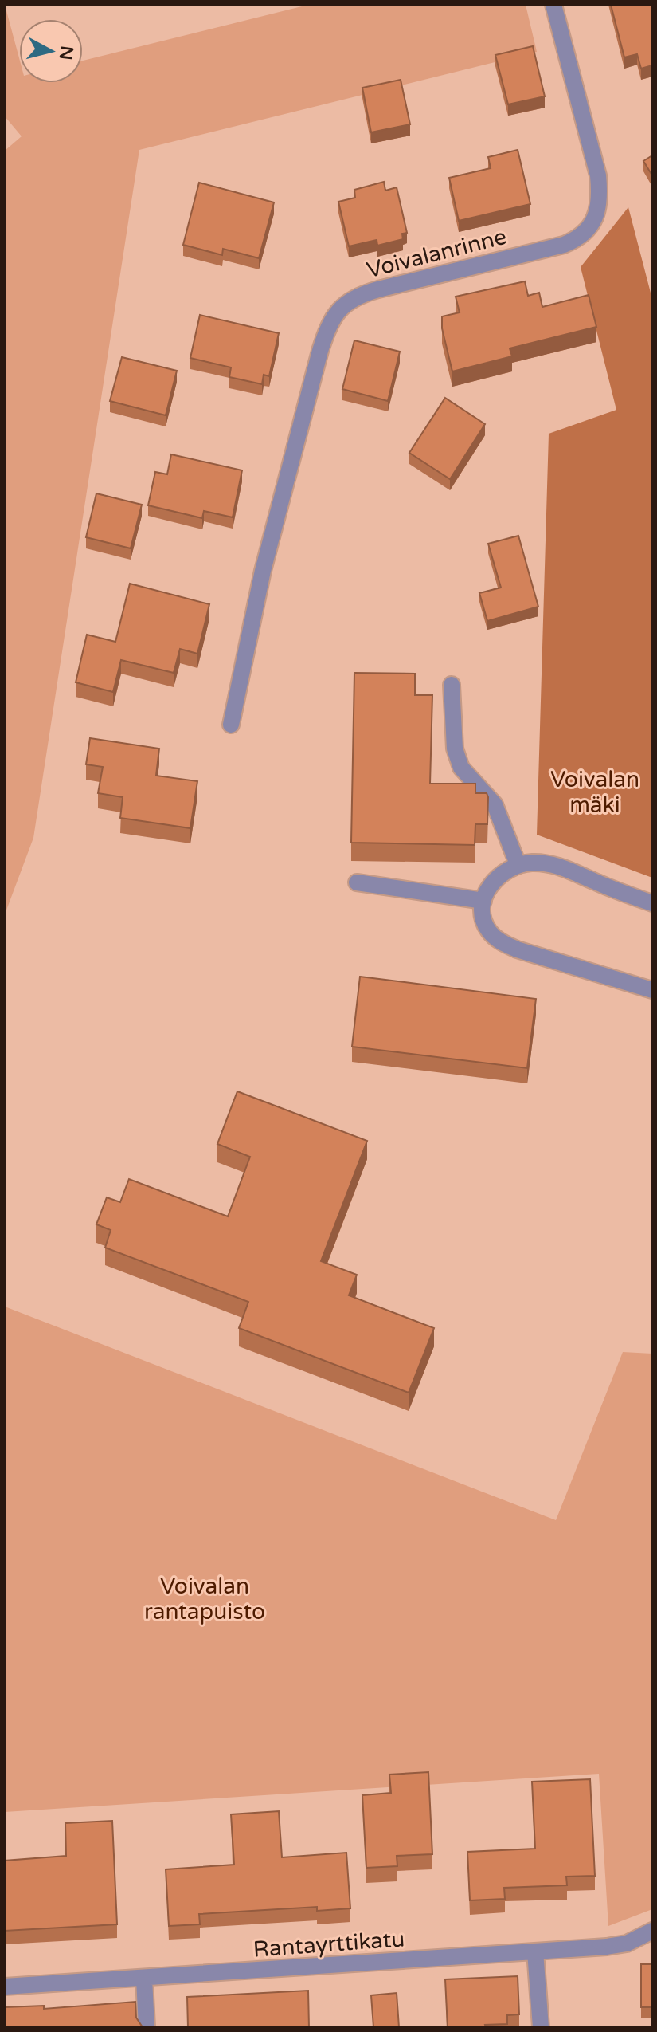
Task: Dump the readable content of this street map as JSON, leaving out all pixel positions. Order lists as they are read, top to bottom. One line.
{"streets":{"street":["Voivalanrinne","Rantayrttikatu"]},"parks":["Voivalan mäki","Voivalan rantapuisto"],"north":"right"}
